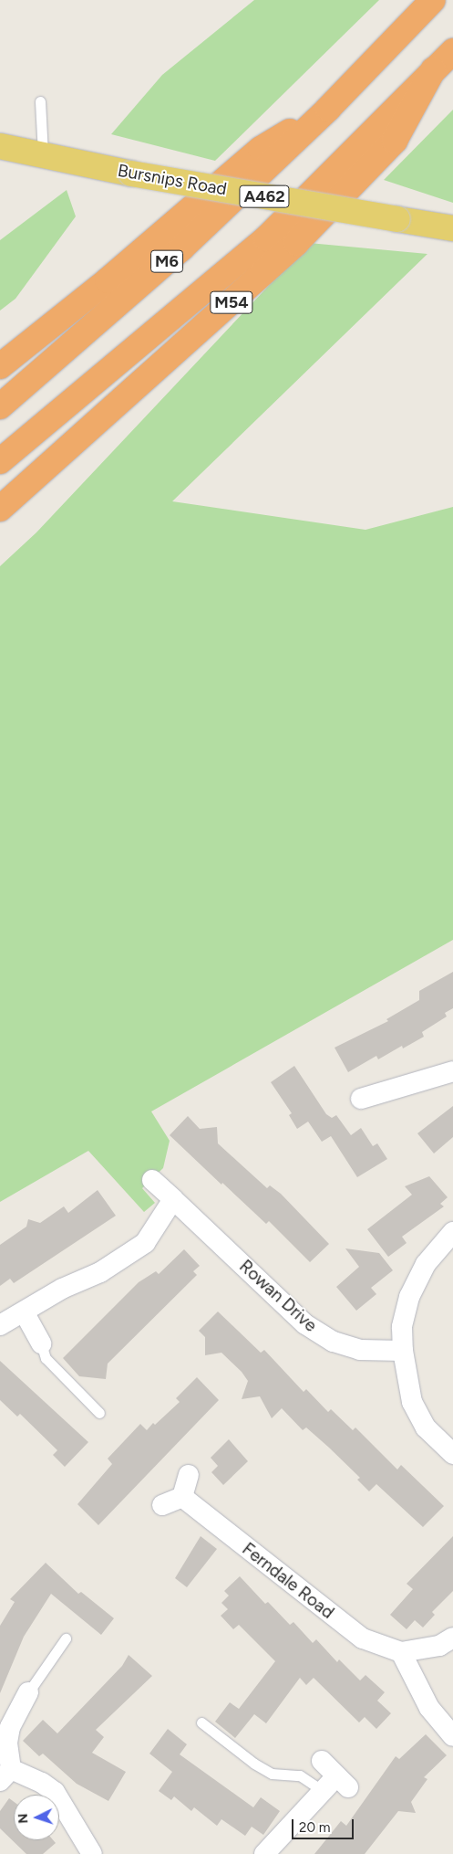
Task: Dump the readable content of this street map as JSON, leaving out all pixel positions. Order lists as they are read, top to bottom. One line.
{"streets":{"highway":["M6","M54"],"main road":["Bursnips Road","A462"],"street":["Rowan Drive","Ferndale Road"]},"crossings":[["M6","M54"]],"scale_bar":"20 m","north":"left"}
